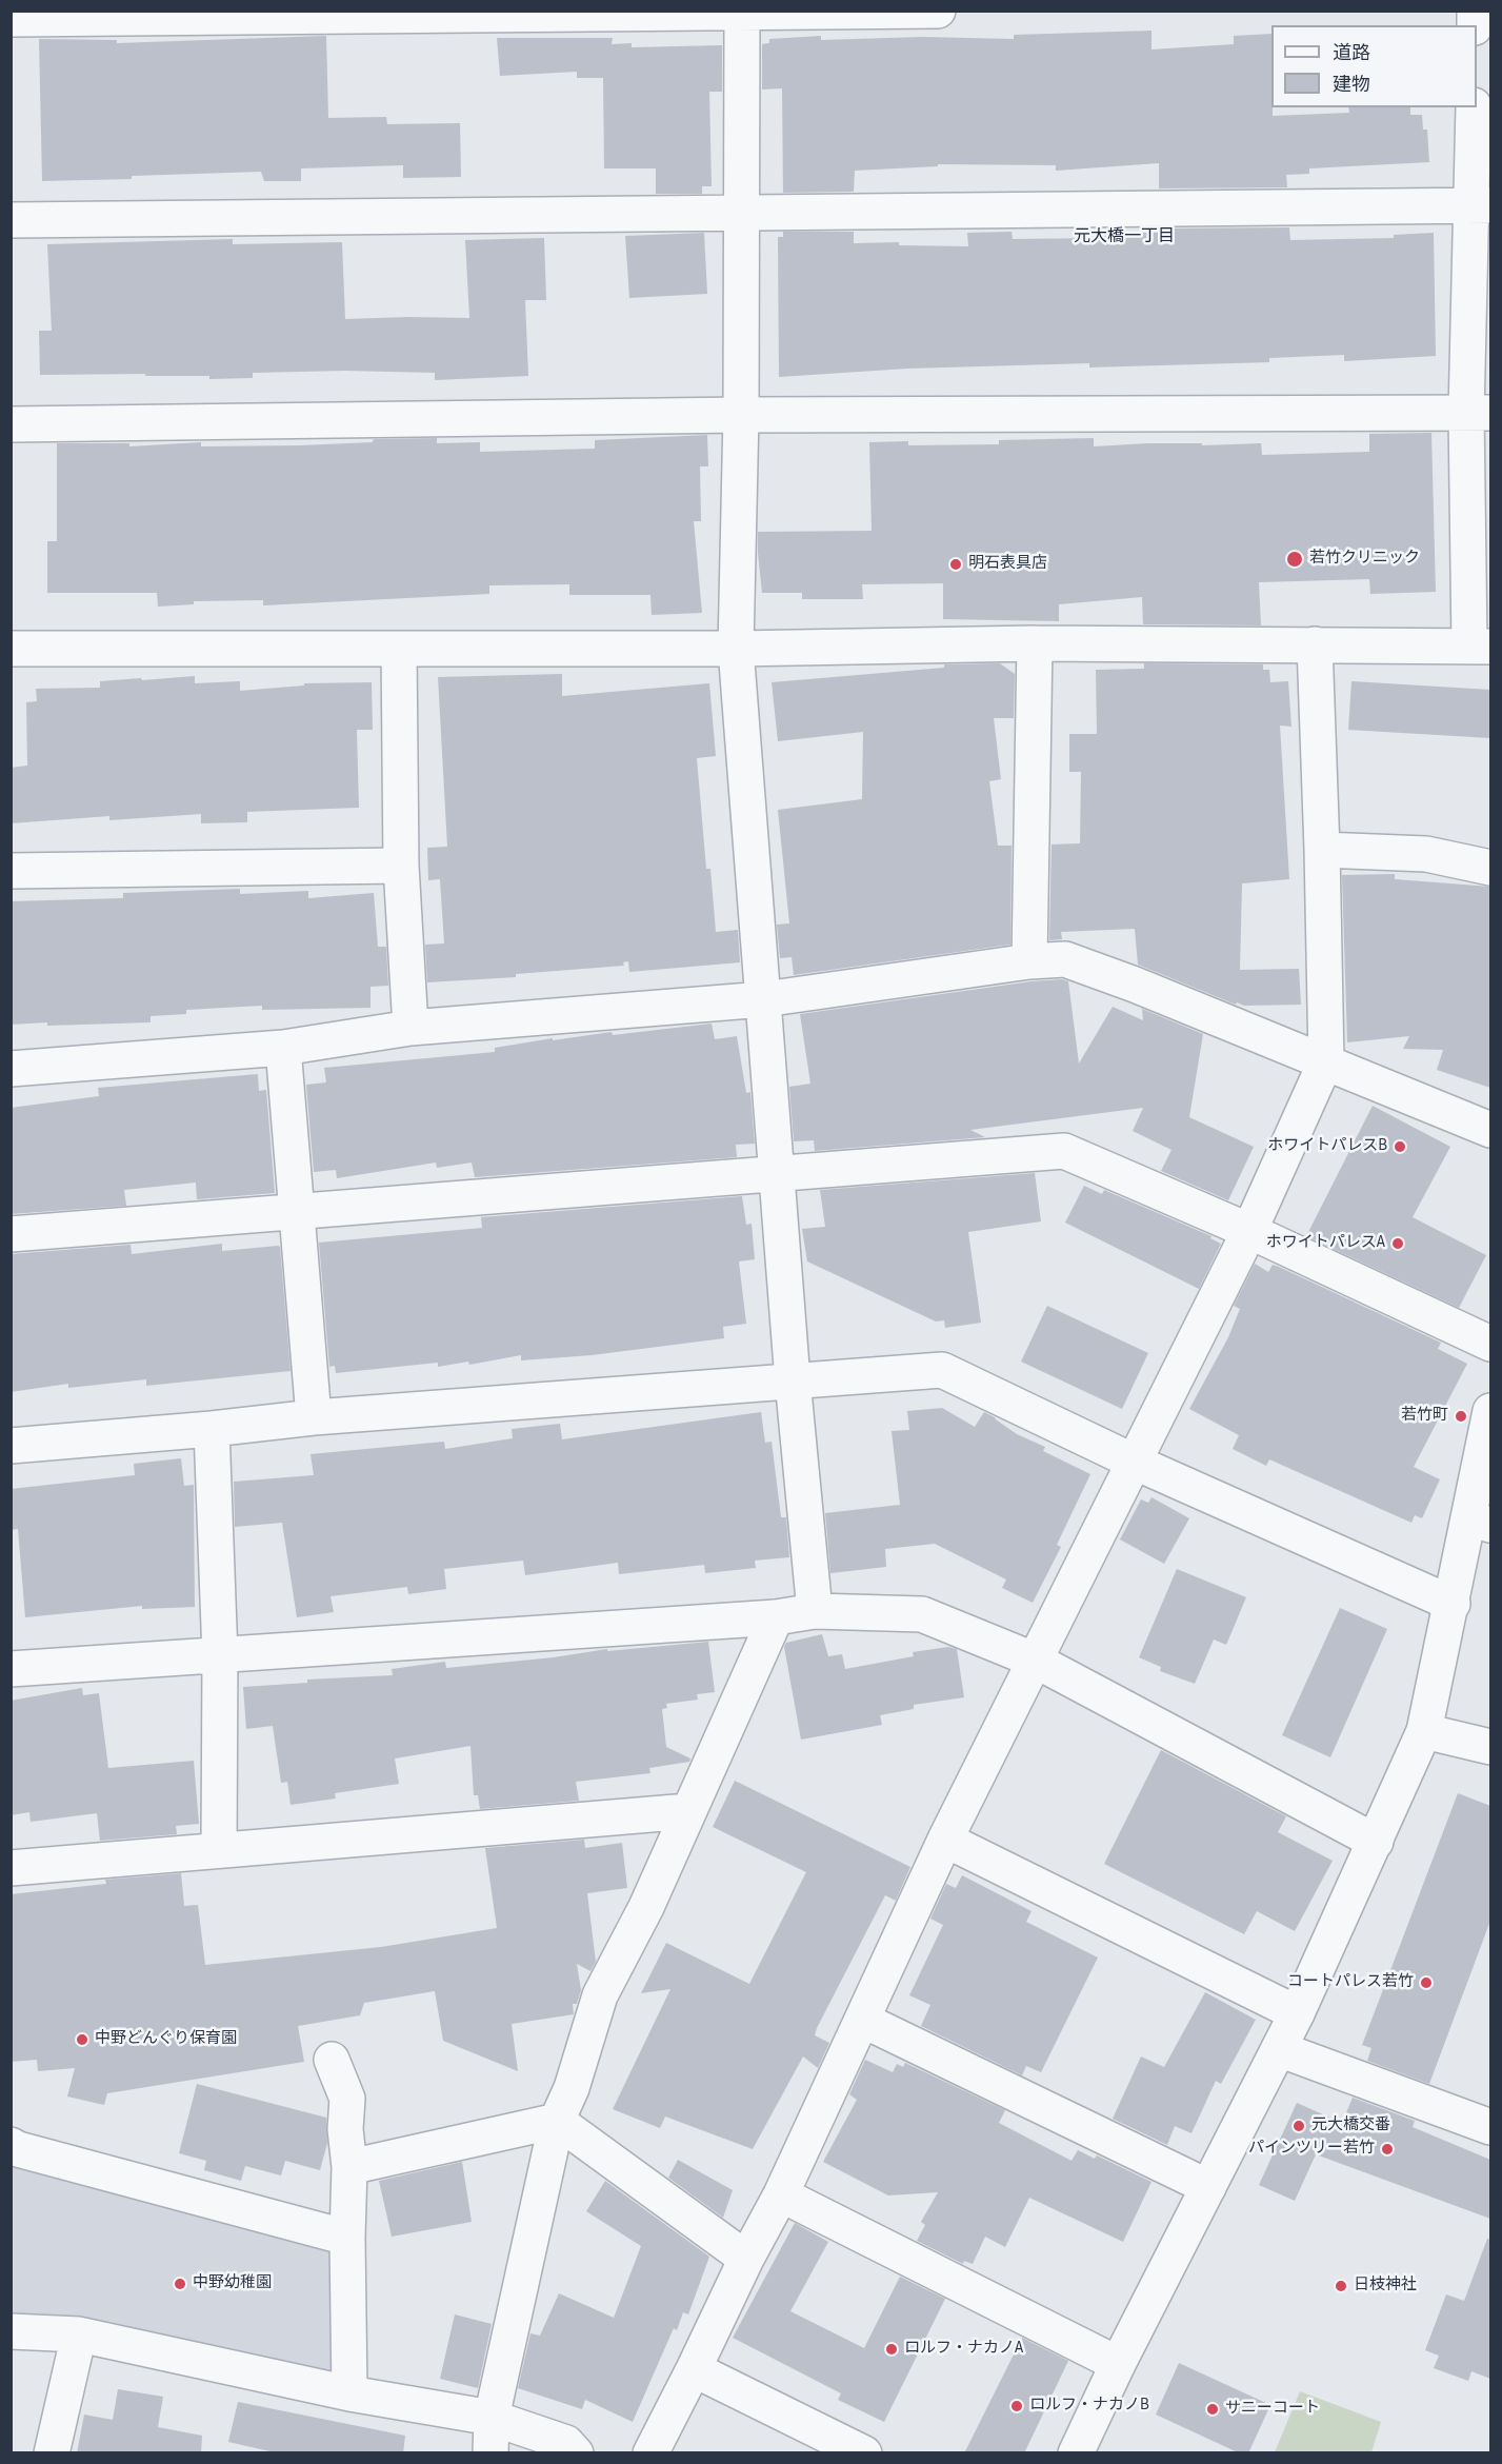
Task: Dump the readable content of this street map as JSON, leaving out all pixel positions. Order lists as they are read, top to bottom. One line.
{"districts":["元大橋一丁目"],"places":["若竹クリニック","明石表具店","ホワイトパレスB","ホワイトパレスA","若竹町","コートパレス若竹","中野どんぐり保育園","元大橋交番","パインツリー若竹","中野幼稚園","日枝神社","ロルフ・ナカノA","ロルフ・ナカノB","サニーコート"],"legend":["道路","建物"]}
